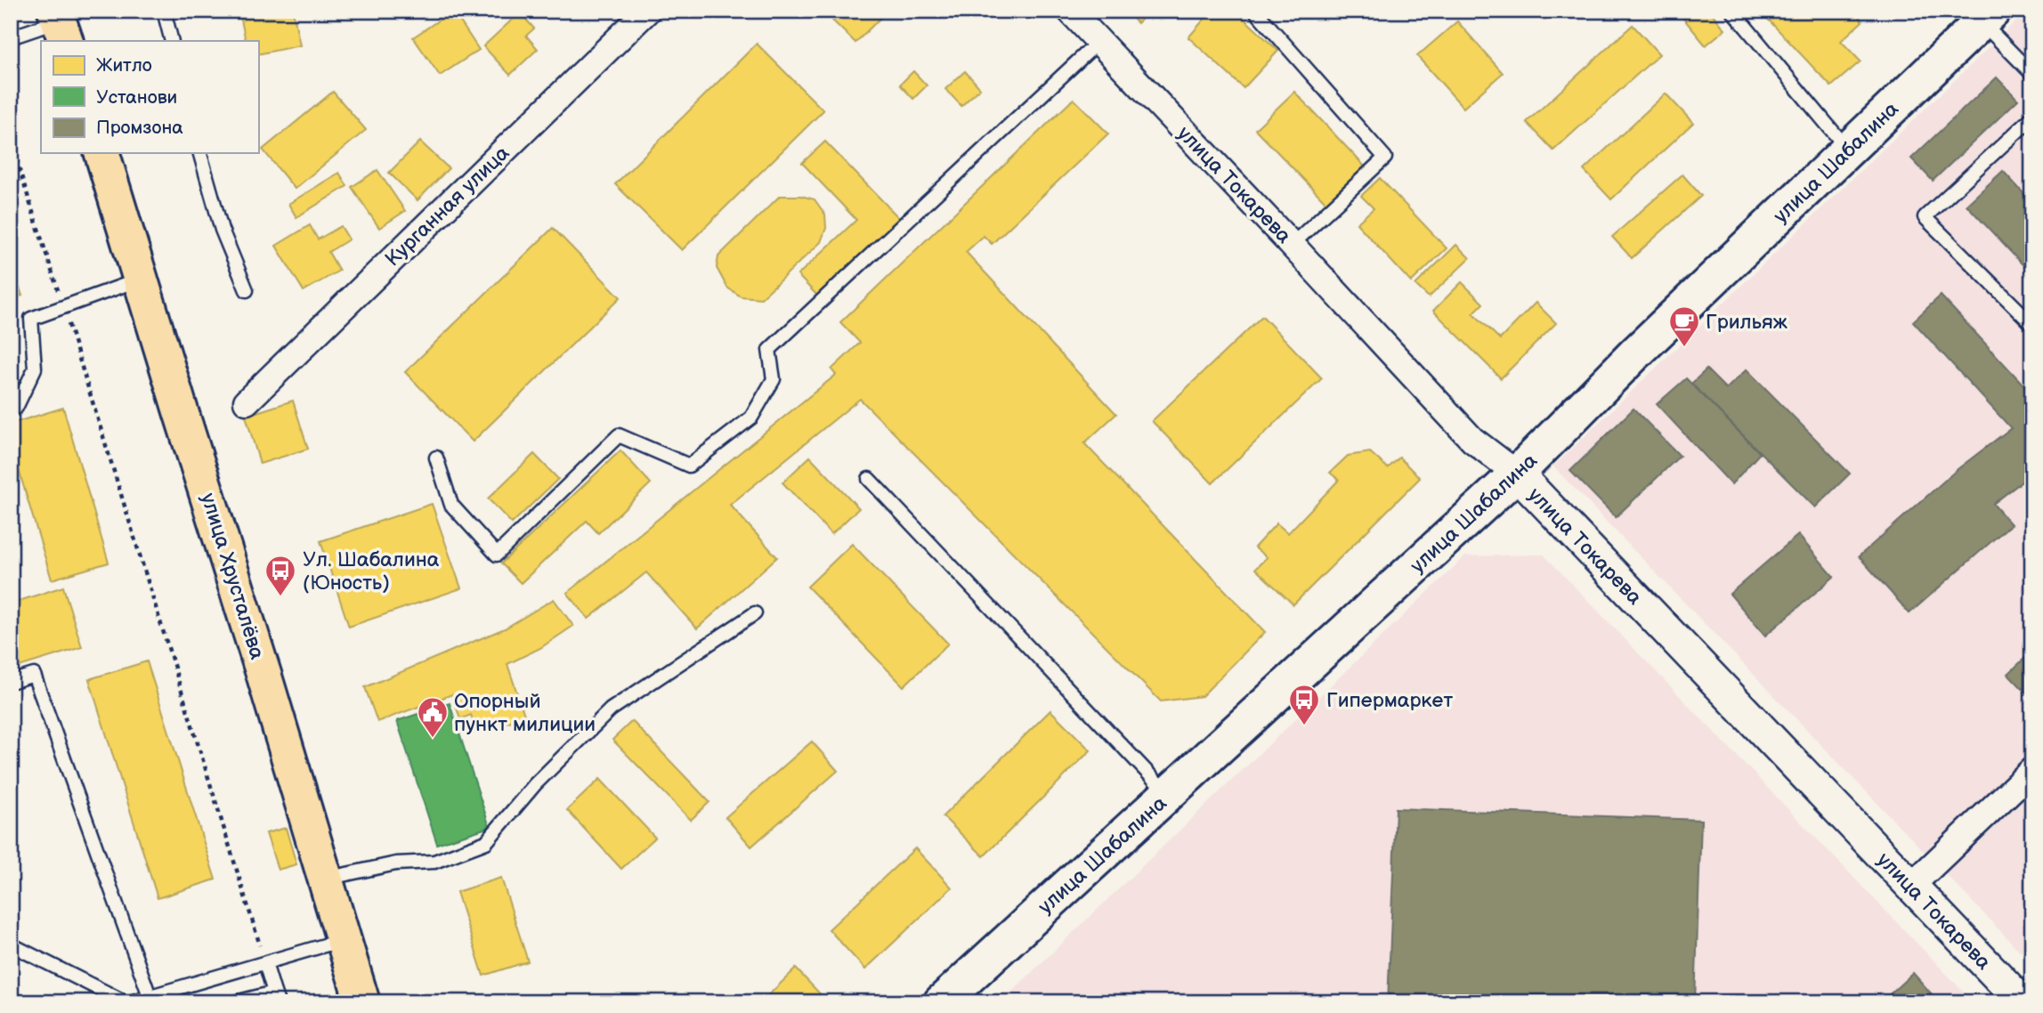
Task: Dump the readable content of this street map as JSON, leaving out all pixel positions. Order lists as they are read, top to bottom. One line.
{"streets":{"main road":["улица Шабалина","улица Хрусталёва"],"street":["улица Токарева","Курганная улица"]},"crossings":[["улица Шабалина","улица Токарева"]],"places":{"cafe":["Грильяж"],"bus stop":["Ул. Шабалина (Юность)","Гипермаркет"],"public building":["Опорный пункт милиции"]},"legend":["Житло","Установи","Промзона"]}
